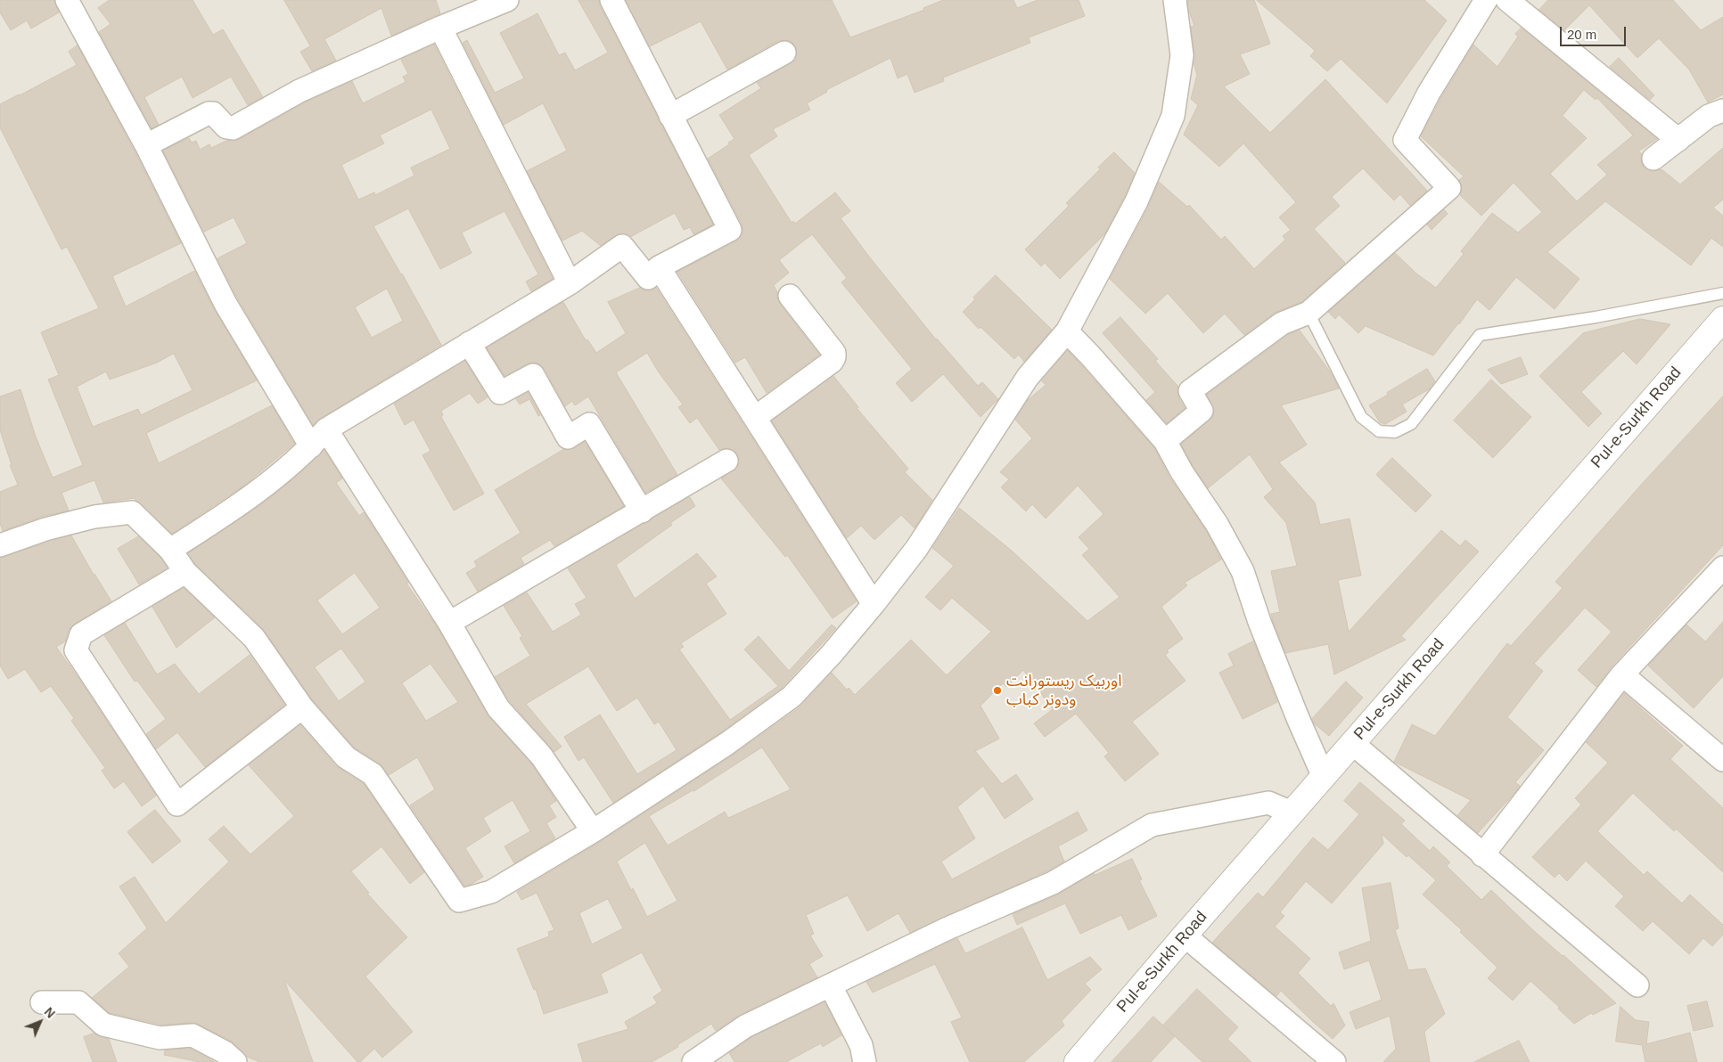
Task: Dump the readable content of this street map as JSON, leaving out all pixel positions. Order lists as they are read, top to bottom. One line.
{"streets":{"street":["Pul-e-Surkh Road"]},"places":["اوربیک ریستورانت ودونر کباب"],"scale_bar":"20 m","north":"top right"}
